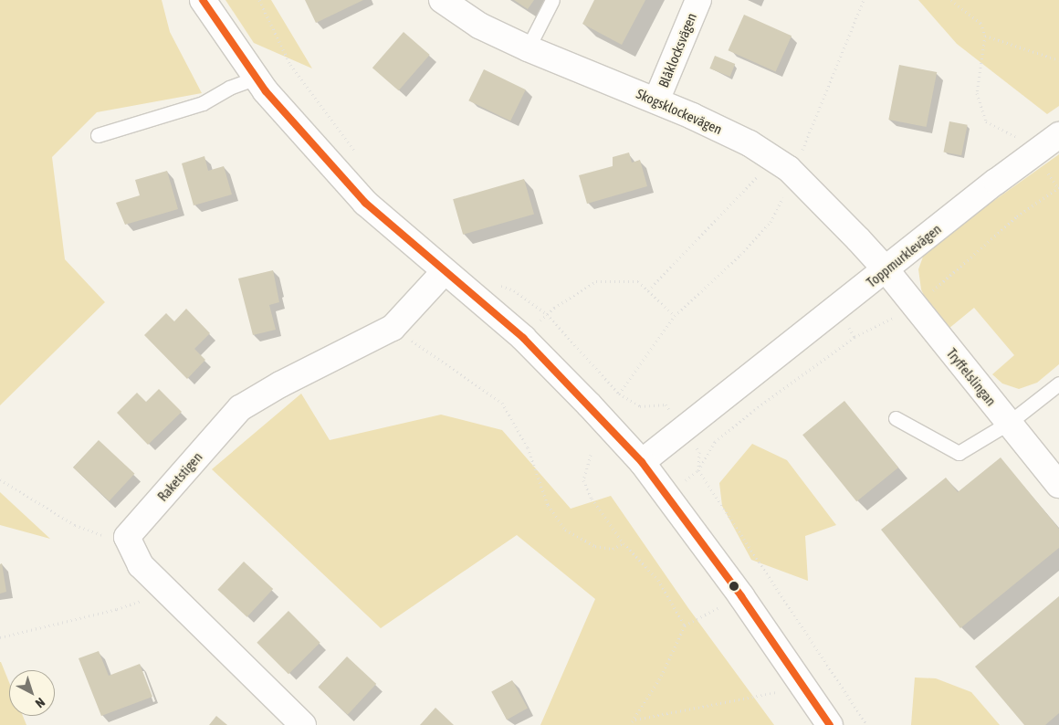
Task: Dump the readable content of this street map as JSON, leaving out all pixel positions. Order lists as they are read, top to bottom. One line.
{"streets":{"street":["Blåklocksvägen","Skogsklockevägen","Toppmurklevägen","Tryffelslingan","Raketstigen"]},"crossings":[["Blåklocksvägen","Skogsklockevägen"],["Skogsklockevägen","Toppmurklevägen"],["Skogsklockevägen","Tryffelslingan"],["Toppmurklevägen","Tryffelslingan"]],"north":"bottom right"}
